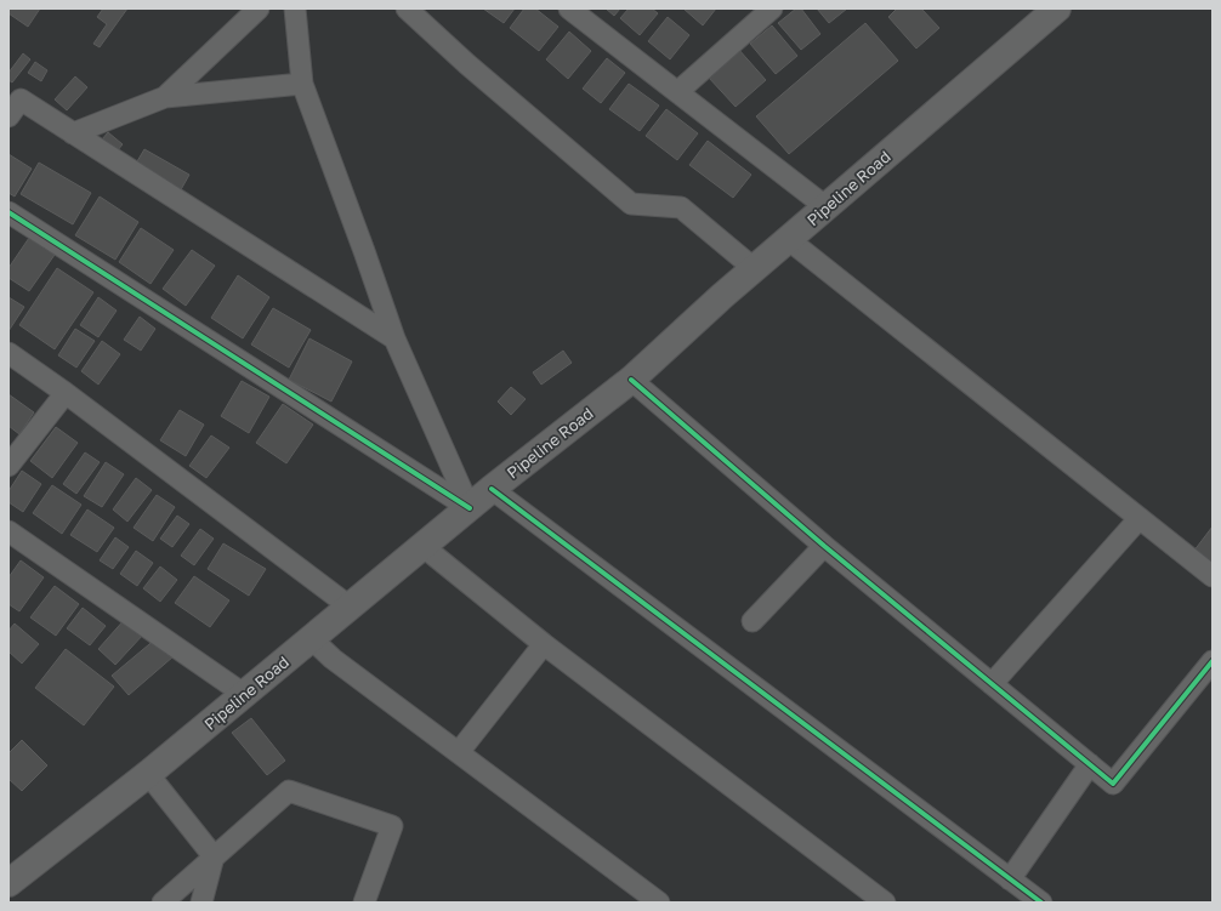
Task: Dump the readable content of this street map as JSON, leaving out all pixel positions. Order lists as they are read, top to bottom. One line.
{"streets":{"main road":["Pipeline Road"]}}
